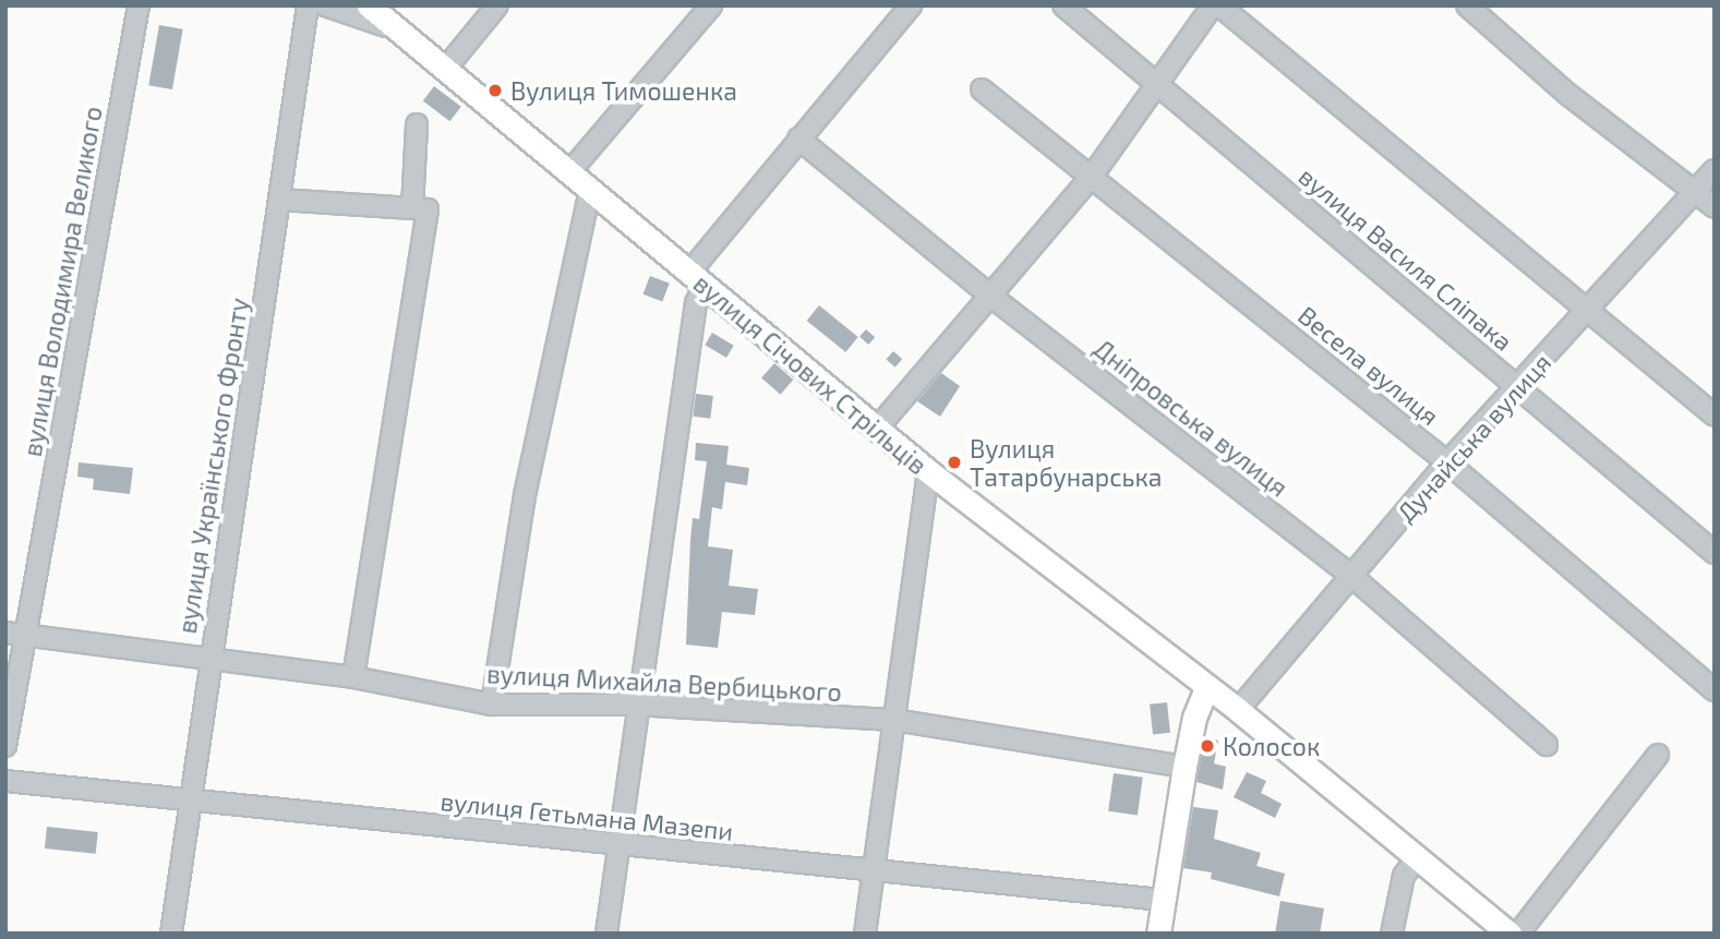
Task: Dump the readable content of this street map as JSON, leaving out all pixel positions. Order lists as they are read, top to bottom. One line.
{"streets":{"main road":["вулиця Січових Стрільців"],"street":["вулиця Василя Сліпака","вулиця Володимира Великого","Весела вулиця","Дніпровська вулиця","Дунайська вулиця","вулиця Українського Фронту","вулиця Михайла Вербицького","вулиця Гетьмана Мазепи"]},"crossings":[["вулиця Василя Сліпака","Дунайська вулиця"],["вулиця Володимира Великого","вулиця Михайла Вербицького"],["Весела вулиця","Дунайська вулиця"],["вулиця Січових Стрільців","Дунайська вулиця"],["Дніпровська вулиця","Дунайська вулиця"],["вулиця Українського Фронту","вулиця Михайла Вербицького"],["вулиця Українського Фронту","вулиця Гетьмана Мазепи"]],"places":["Вулиця Тимошенка","Вулиця Татарбунарська","Колосок"]}
